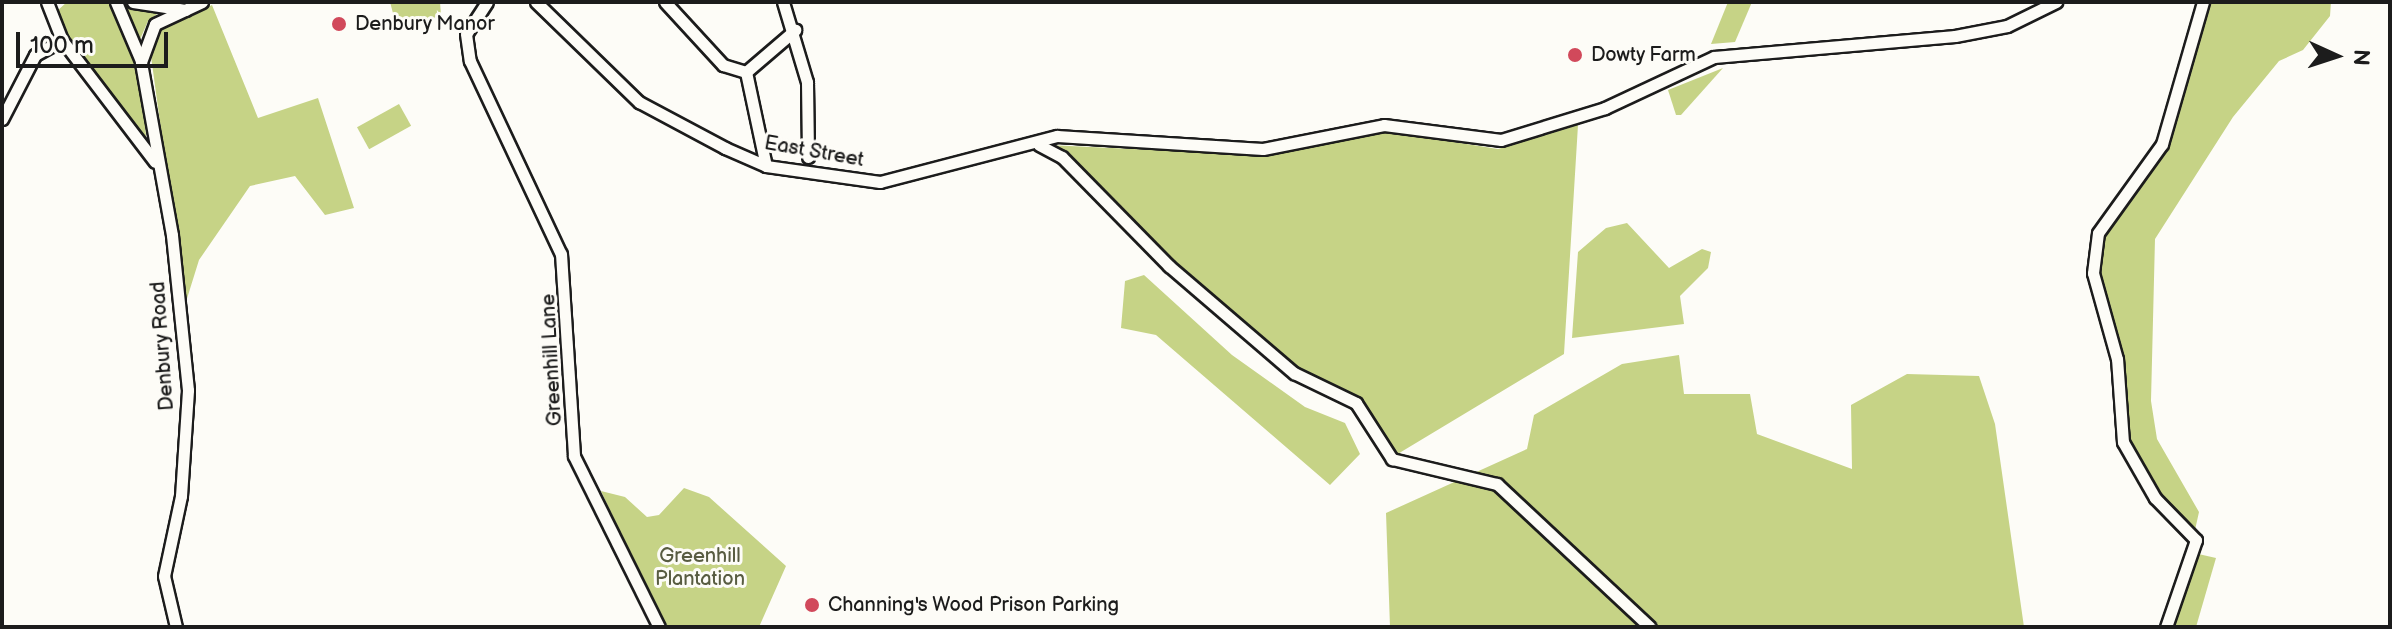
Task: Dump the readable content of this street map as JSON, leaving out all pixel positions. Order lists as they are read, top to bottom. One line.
{"streets":{"street":["East Street","Denbury Road","Greenhill Lane"]},"parks":["Greenhill Plantation"],"places":["Denbury Manor","Dowty Farm","Channing's Wood Prison Parking"],"scale_bar":"100 m","north":"right"}
